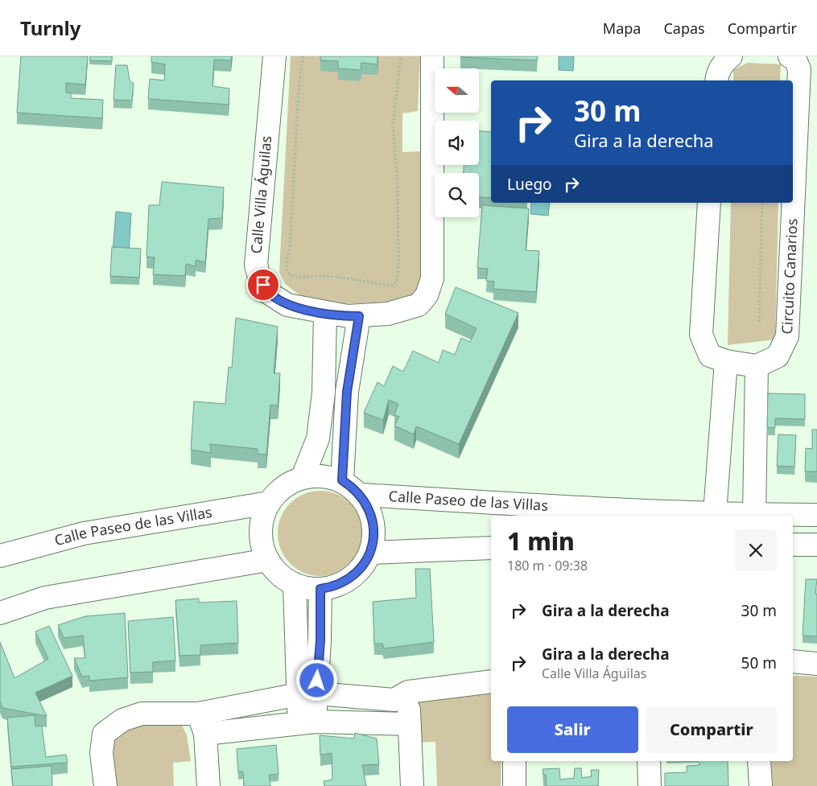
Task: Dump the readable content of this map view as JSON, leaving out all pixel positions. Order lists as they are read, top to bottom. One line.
{"streets":{"street":["Calle Villa Águilas","Circuito Canarios","Calle Paseo de las Villas"]},"north":"left","page":{"header":"Turnly","nav":["Mapa","Capas","Compartir"],"turn":["30 m","Gira a la derecha"],"then":"Luego","heading":["1 min","180 m · 09:38"],"list":[{"name":"Gira a la derecha","value":"30 m"},{"name":"Gira a la derecha","note":"Calle Villa Águilas","value":"50 m"}],"buttons":["Salir","Compartir"]}}
